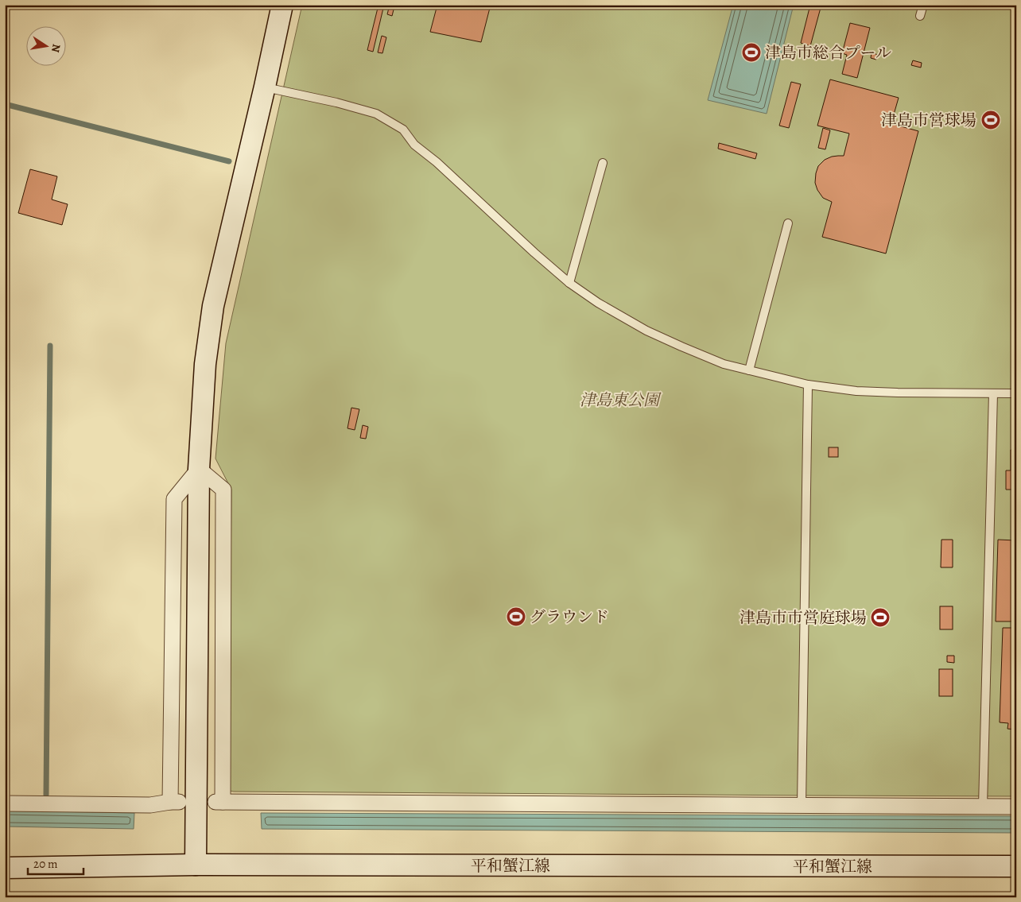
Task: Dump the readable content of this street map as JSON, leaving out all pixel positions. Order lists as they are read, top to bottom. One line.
{"streets":{"main road":["平和蟹江線"]},"parks":["津島東公園"],"places":{"sports":["津島市総合プール","津島市営球場","グラウンド","津島市市営庭球場"]},"scale_bar":"20 m","north":"right"}
